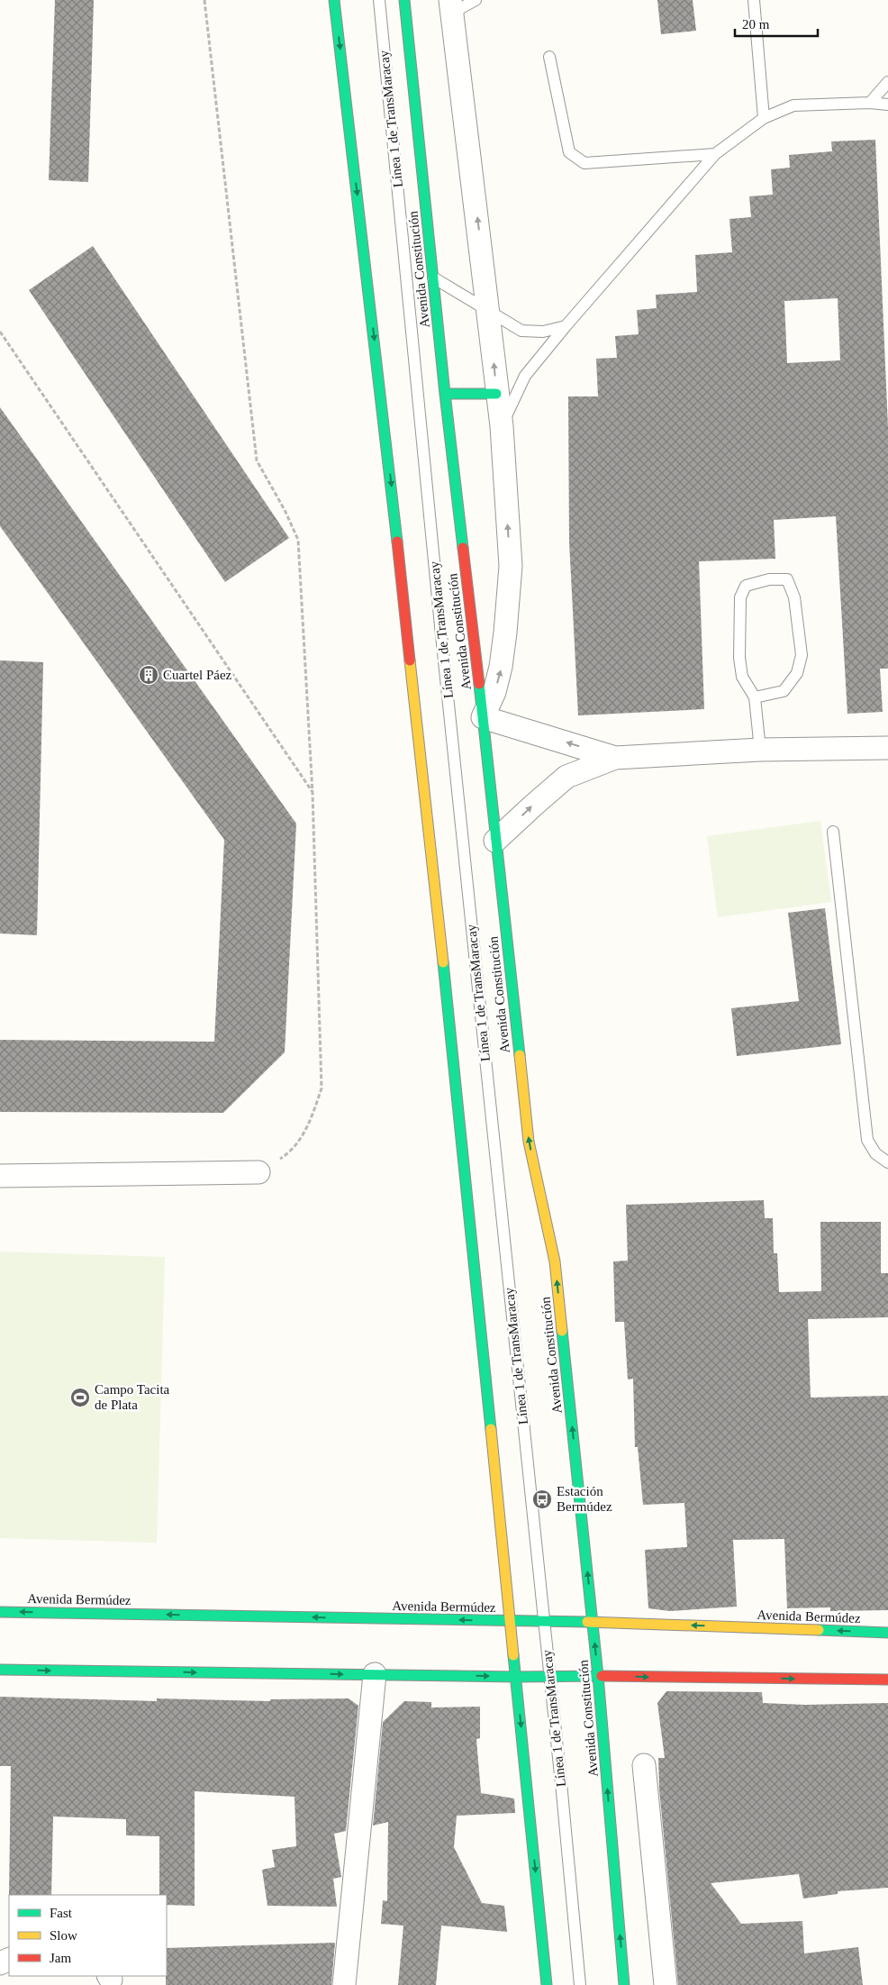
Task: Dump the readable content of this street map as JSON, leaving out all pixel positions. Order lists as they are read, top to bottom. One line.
{"streets":{"street":["Avenida Constitución","Avenida Bermúdez"],"lane":["Línea 1 de TransMaracay"]},"crossings":[["Línea 1 de TransMaracay","Avenida Bermúdez"],["Avenida Constitución","Avenida Bermúdez"]],"places":{"building":["Cuartel Páez"],"sports":["Campo Tacita de Plata"],"bus stop":["Estación Bermúdez"]},"legend":["Fast","Slow","Jam"],"scale_bar":"20 m"}
